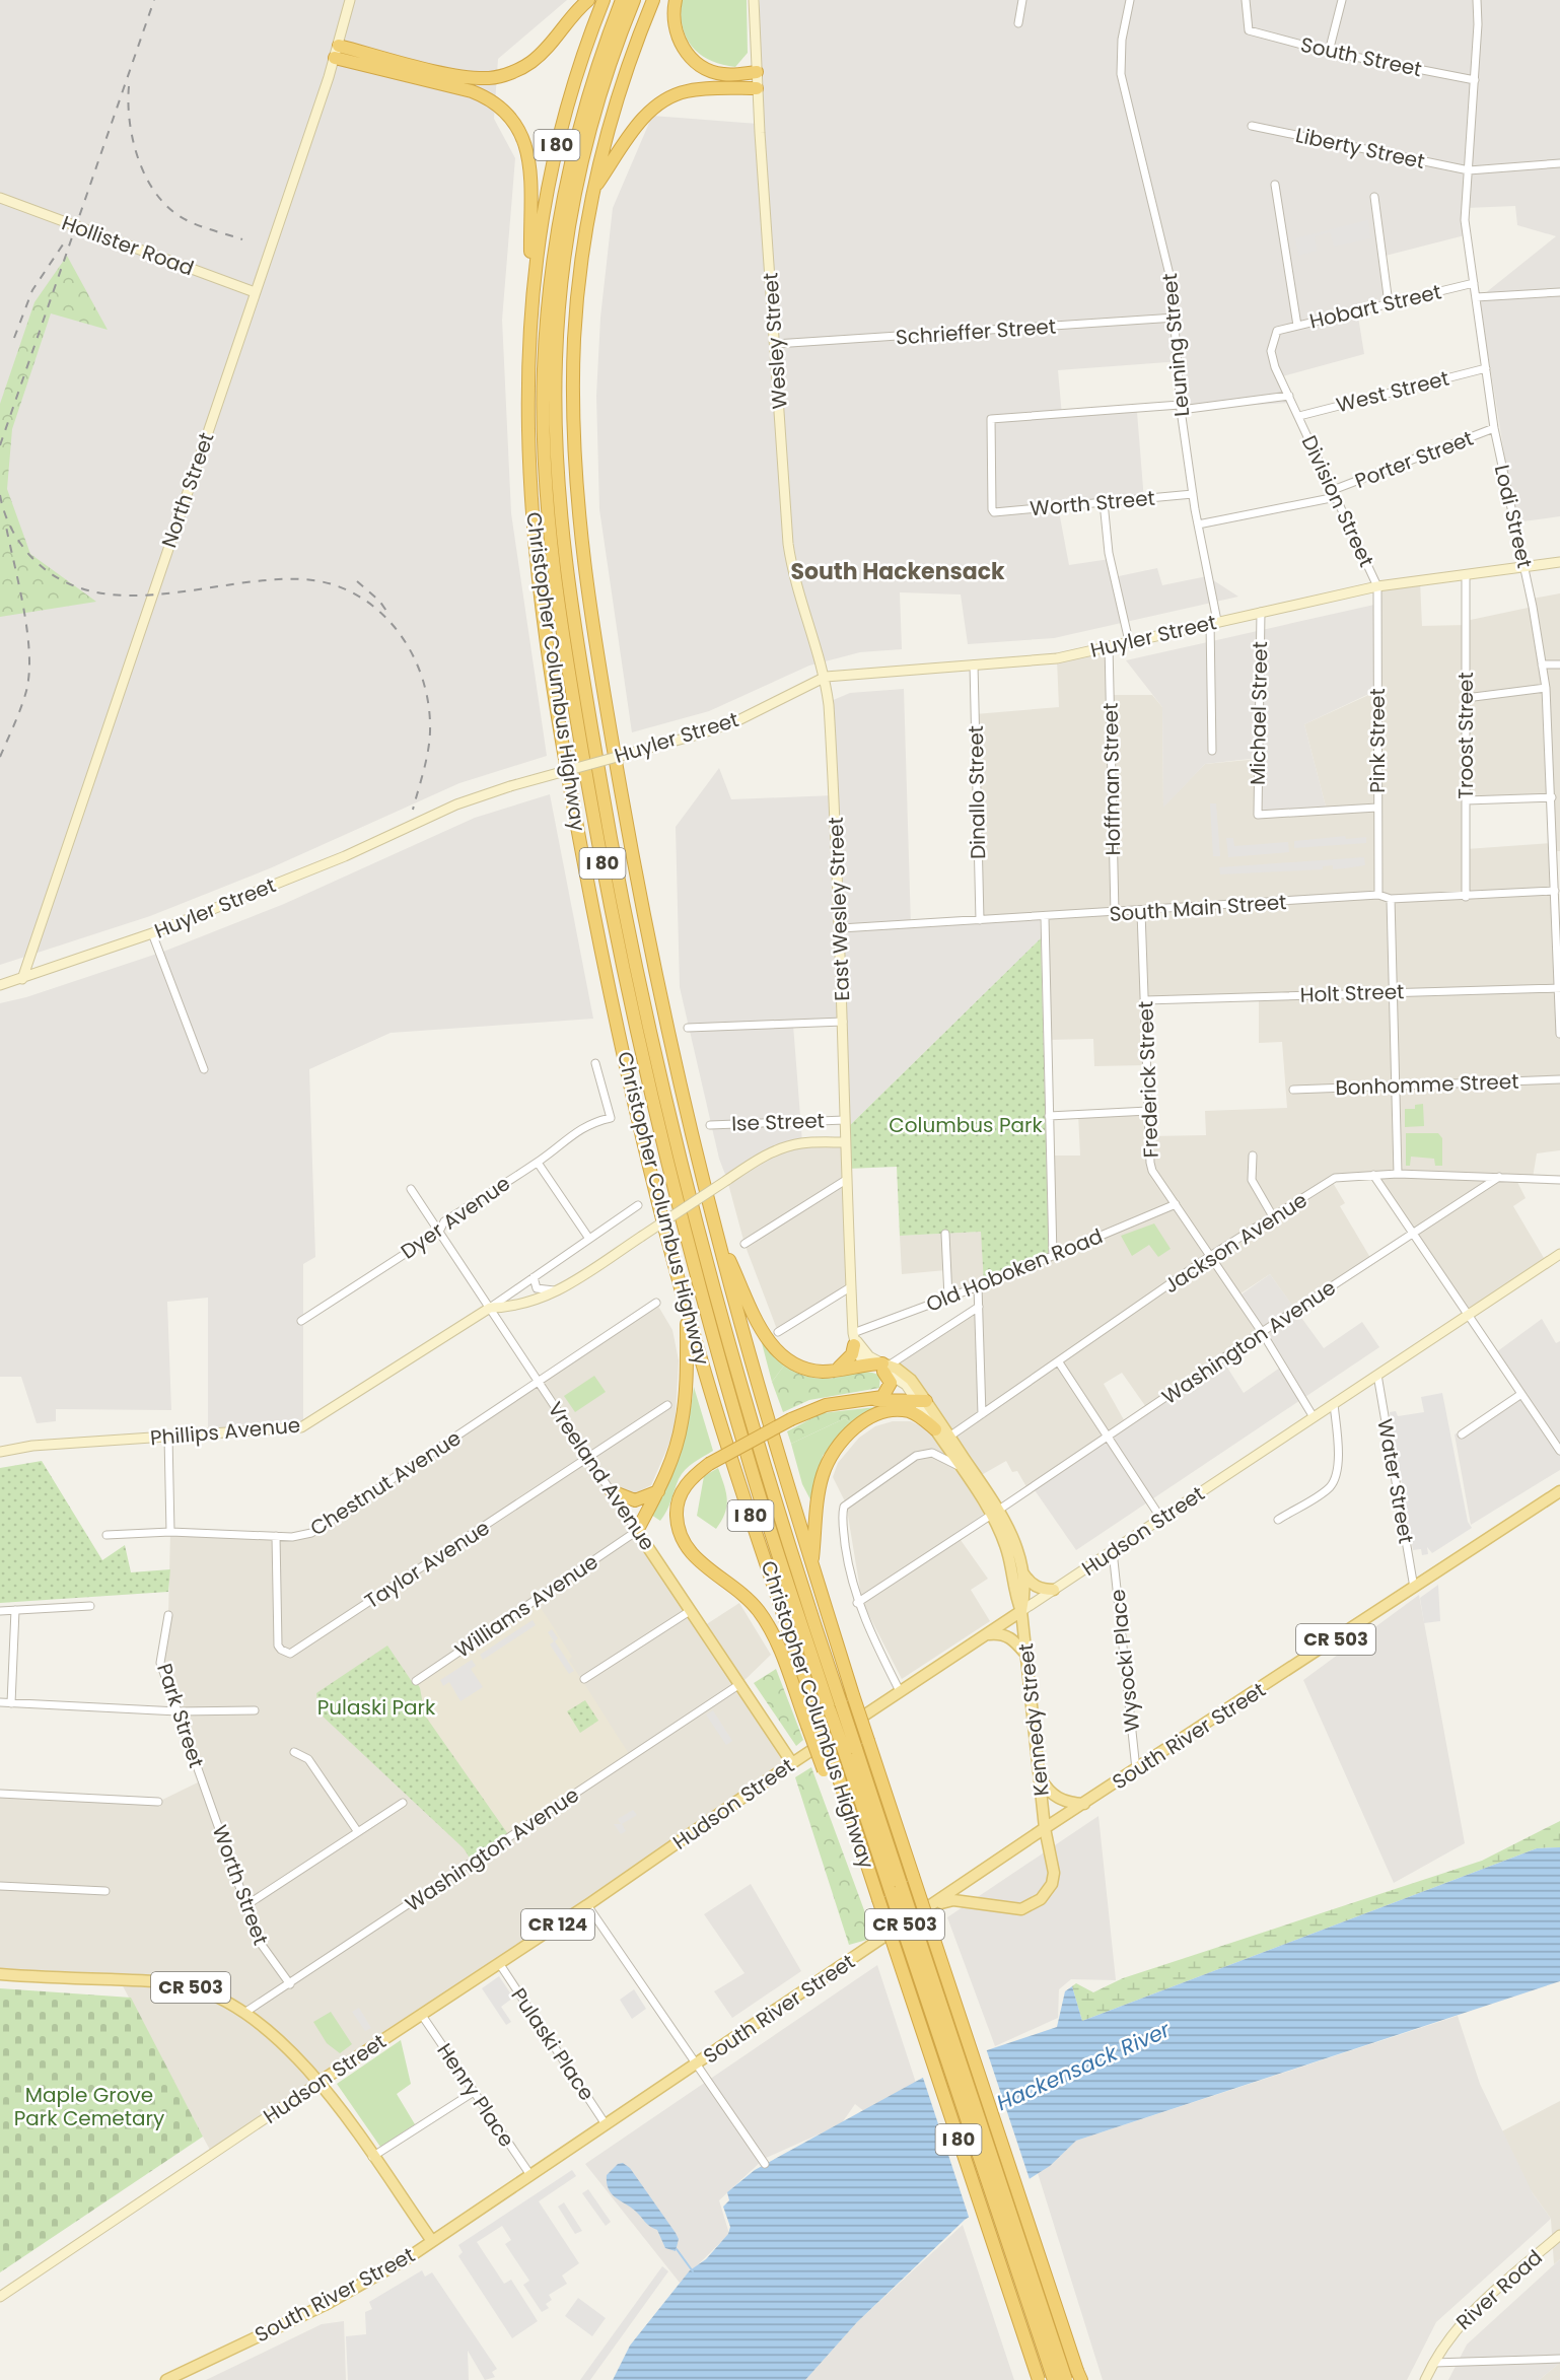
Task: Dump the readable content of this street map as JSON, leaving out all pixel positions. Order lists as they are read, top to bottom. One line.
{"streets":{"highway":["I 80","Christopher Columbus Highway"],"main road":["Vreeland Avenue","Hudson Street","CR 503","Kennedy Street","South River Street","CR 124"],"street":["South Street","Liberty Street","Hollister Road","Hobart Street","Schrieffer Street","Wesley Street","Leuning Street","West Street","Porter Street","North Street","Division Street","Worth Street","Lodi Street","Huyler Street","Michael Street","Troost Street","Pink Street","Hoffman Street","Dinallo Street","South Main Street","East Wesley Street","Holt Street","Frederick Street","Bonhomme Street","Ise Street","Dyer Avenue","Jackson Avenue","Old Hoboken Road","Washington Avenue","Phillips Avenue","Water Street","Chestnut Avenue","Taylor Avenue","Williams Avenue","Wysocki Place","Park Street","Pulaski Place","Henry Place","River Road"]},"crossings":[["South Street","Lodi Street"],["Liberty Street","Lodi Street"],["Hollister Road","North Street"],["Hobart Street","Division Street"],["Hobart Street","Lodi Street"],["Schrieffer Street","Wesley Street"],["Schrieffer Street","Leuning Street"],["Wesley Street","Huyler Street"],["Wesley Street","East Wesley Street"],["Leuning Street","Worth Street"],["Leuning Street","Huyler Street"],["West Street","Division Street"],["West Street","Lodi Street"],["Porter Street","Division Street"],["Porter Street","Lodi Street"],["North Street","Huyler Street"],["Division Street","Huyler Street"],["Division Street","Pink Street"],["Worth Street","Washington Avenue"],["Worth Street","Park Street"],["Lodi Street","Huyler Street"],["Lodi Street","South Main Street"],["Lodi Street","Holt Street"],["Huyler Street","Michael Street"],["Huyler Street","Troost Street"],["Huyler Street","Pink Street"],["Huyler Street","Hoffman Street"],["Huyler Street","Dinallo Street"],["Huyler Street","East Wesley Street"],["Michael Street","Pink Street"],["Troost Street","South Main Street"],["Pink Street","South Main Street"],["Hoffman Street","South Main Street"],["Dinallo Street","South Main Street"],["South Main Street","East Wesley Street"],["South Main Street","Frederick Street"],["East Wesley Street","Ise Street"],["East Wesley Street","Old Hoboken Road"],["East Wesley Street","Phillips Avenue"],["Holt Street","Frederick Street"],["Frederick Street","Jackson Avenue"],["Frederick Street","Old Hoboken Road"],["Frederick Street","Washington Avenue"],["Frederick Street","Hudson Street"],["Dyer Avenue","Vreeland Avenue"],["Jackson Avenue","Washington Avenue"],["Washington Avenue","Vreeland Avenue"],["Washington Avenue","CR 503"],["Phillips Avenue","Vreeland Avenue"],["Vreeland Avenue","Chestnut Avenue"],["Vreeland Avenue","Hudson Street"],["Vreeland Avenue","Taylor Avenue"],["Vreeland Avenue","Williams Avenue"],["Water Street","Hudson Street"],["Water Street","South River Street"],["Chestnut Avenue","Taylor Avenue"],["Hudson Street","CR 503"],["Hudson Street","Wysocki Place"],["Hudson Street","Kennedy Street"],["Hudson Street","Pulaski Place"],["Hudson Street","Henry Place"],["CR 503","South River Street"],["Wysocki Place","South River Street"],["Kennedy Street","South River Street"],["South River Street","Pulaski Place"],["South River Street","Henry Place"]],"districts":["South Hackensack"],"water":["Hackensack River"],"parks":["Columbus Park","Pulaski Park","Maple Grove Park Cemetary"]}
